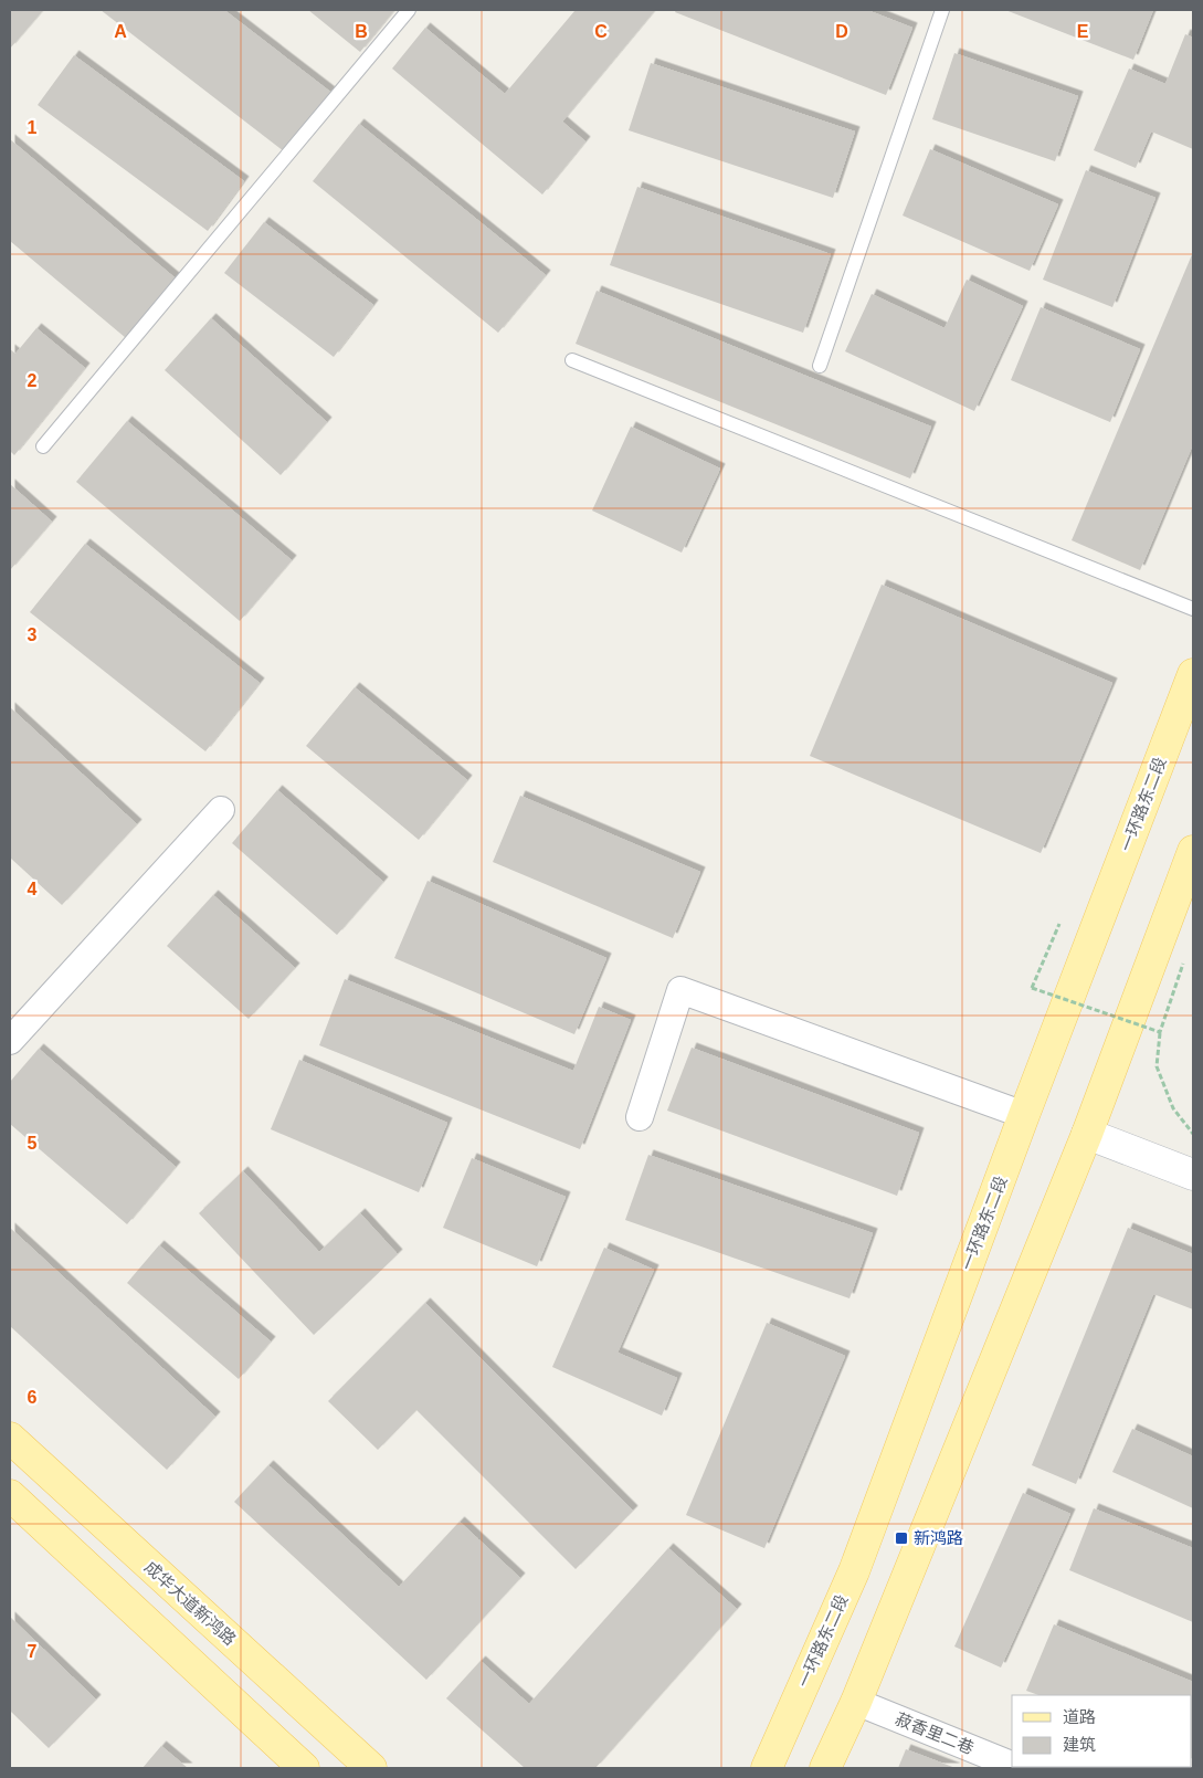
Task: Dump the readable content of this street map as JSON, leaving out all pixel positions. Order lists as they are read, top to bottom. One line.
{"streets":{"main road":["一环路东二段","成华大道新鸿路"],"street":["菽香里二巷"]},"places":{"transit":["新鸿路"]},"legend":["道路","建筑"],"grid":{"columns":["A","B","C","D","E"],"rows":["1","2","3","4","5","6","7"]}}
